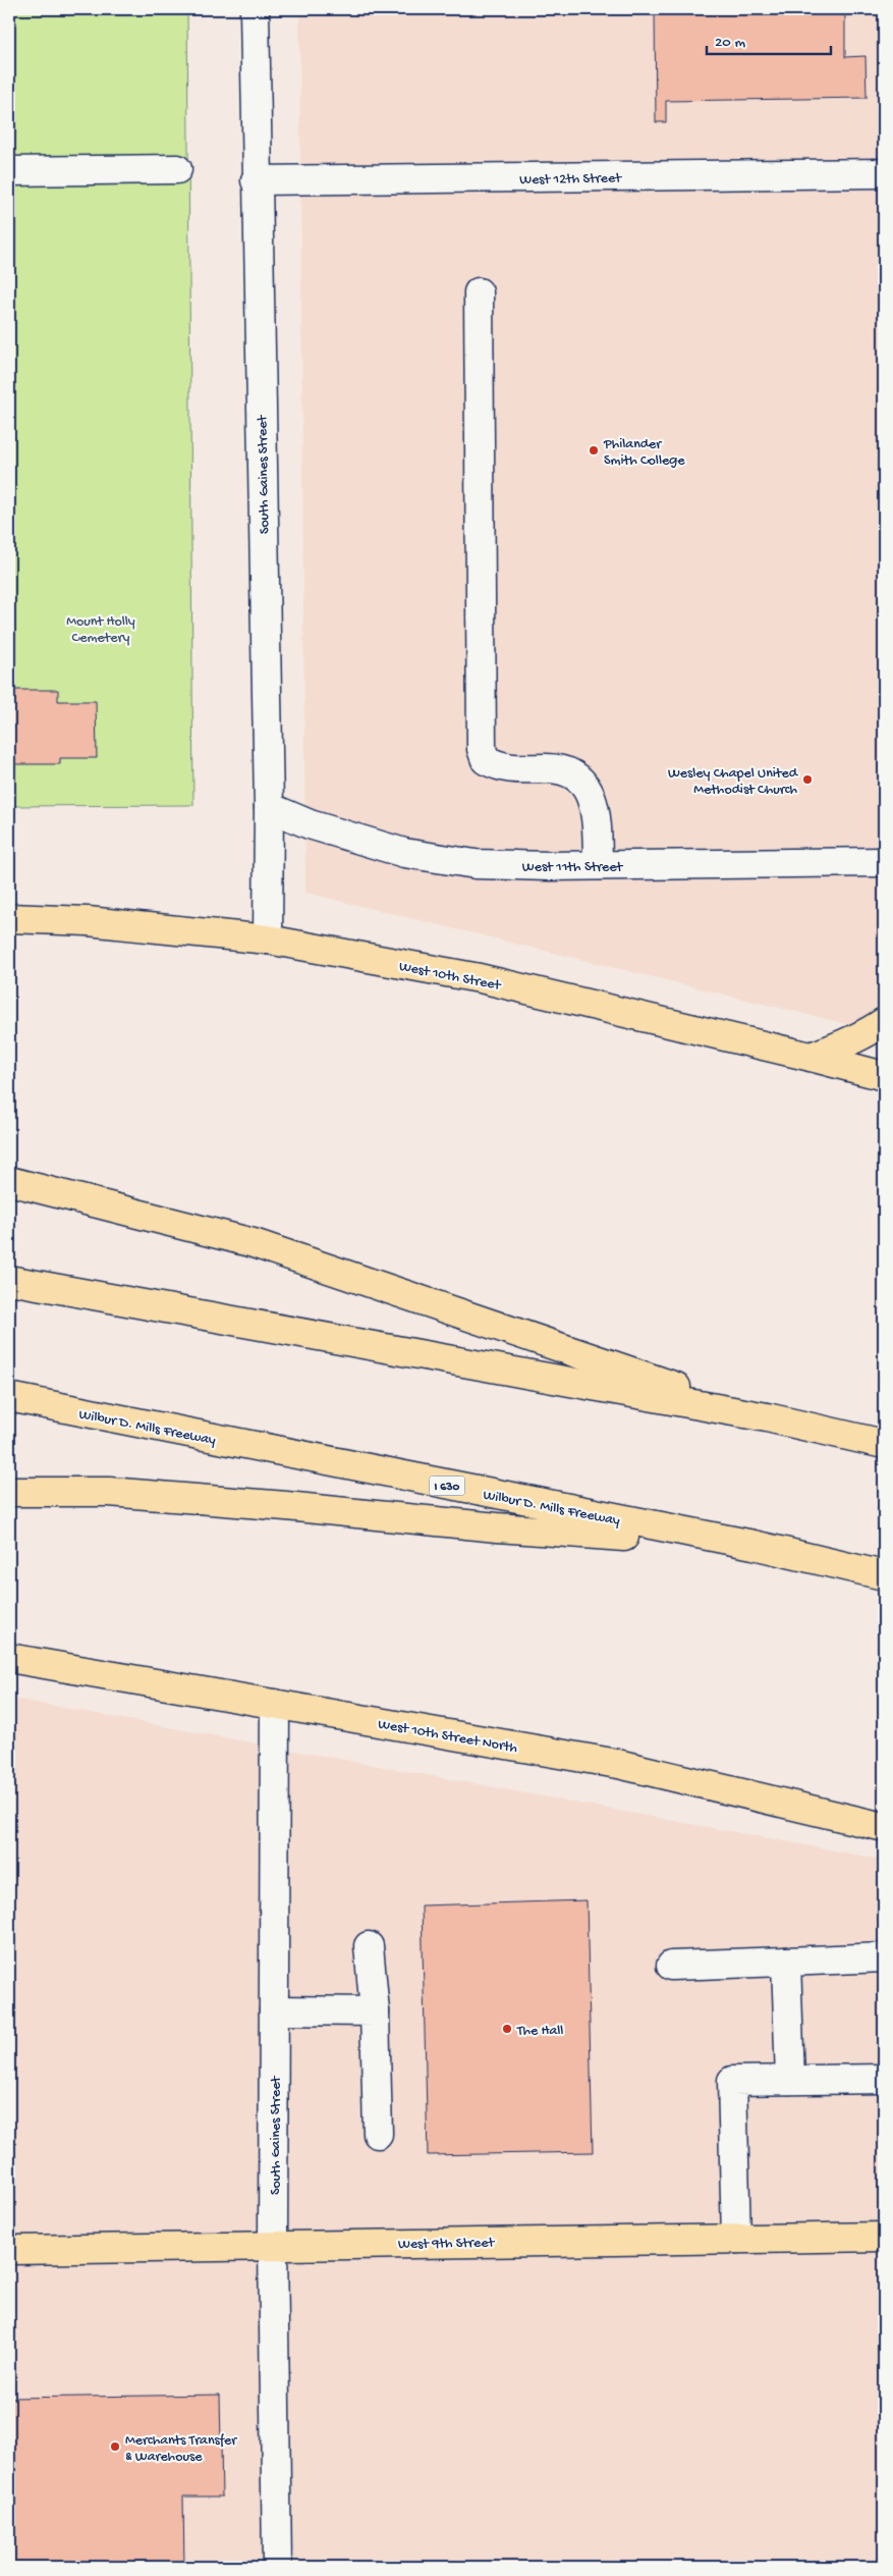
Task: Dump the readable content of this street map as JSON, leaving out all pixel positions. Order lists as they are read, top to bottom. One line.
{"streets":{"main road":["West 10th Street","Wilbur D. Mills Freeway","I 630","West 10th Street North","West 9th Street"],"street":["West 12th Street","South Gaines Street","West 11th Street"]},"crossings":[["West 12th Street","South Gaines Street"],["South Gaines Street","West 11th Street"],["South Gaines Street","West 10th Street"],["South Gaines Street","West 10th Street North"],["South Gaines Street","West 9th Street"]],"parks":["Mount Holly Cemetery"],"places":["Philander Smith College","Wesley Chapel United Methodist Church","The Hall","Merchants Transfer & Warehouse"],"scale_bar":"20 m"}
